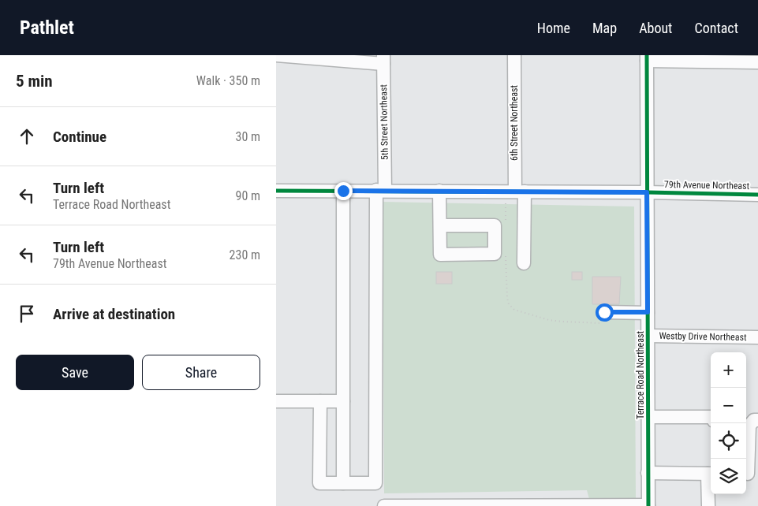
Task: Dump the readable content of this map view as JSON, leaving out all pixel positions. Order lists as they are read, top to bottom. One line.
{"streets":{"street":["5th Street Northeast","6th Street Northeast","79th Avenue Northeast","Westby Drive Northeast","Terrace Road Northeast"]},"crossings":[["5th Street Northeast","79th Avenue Northeast"],["6th Street Northeast","79th Avenue Northeast"],["79th Avenue Northeast","Terrace Road Northeast"],["Westby Drive Northeast","Terrace Road Northeast"]],"page":{"header":"Pathlet","nav":["Home","Map","About","Contact"],"heading":["5 min","Walk · 350 m"],"list":[["Continue","30 m"],["Turn left","Terrace Road Northeast","90 m"],["Turn left","79th Avenue Northeast","230 m"],"Arrive at destination"],"buttons":["Save","Share"],"map_buttons":["+","−"]}}
